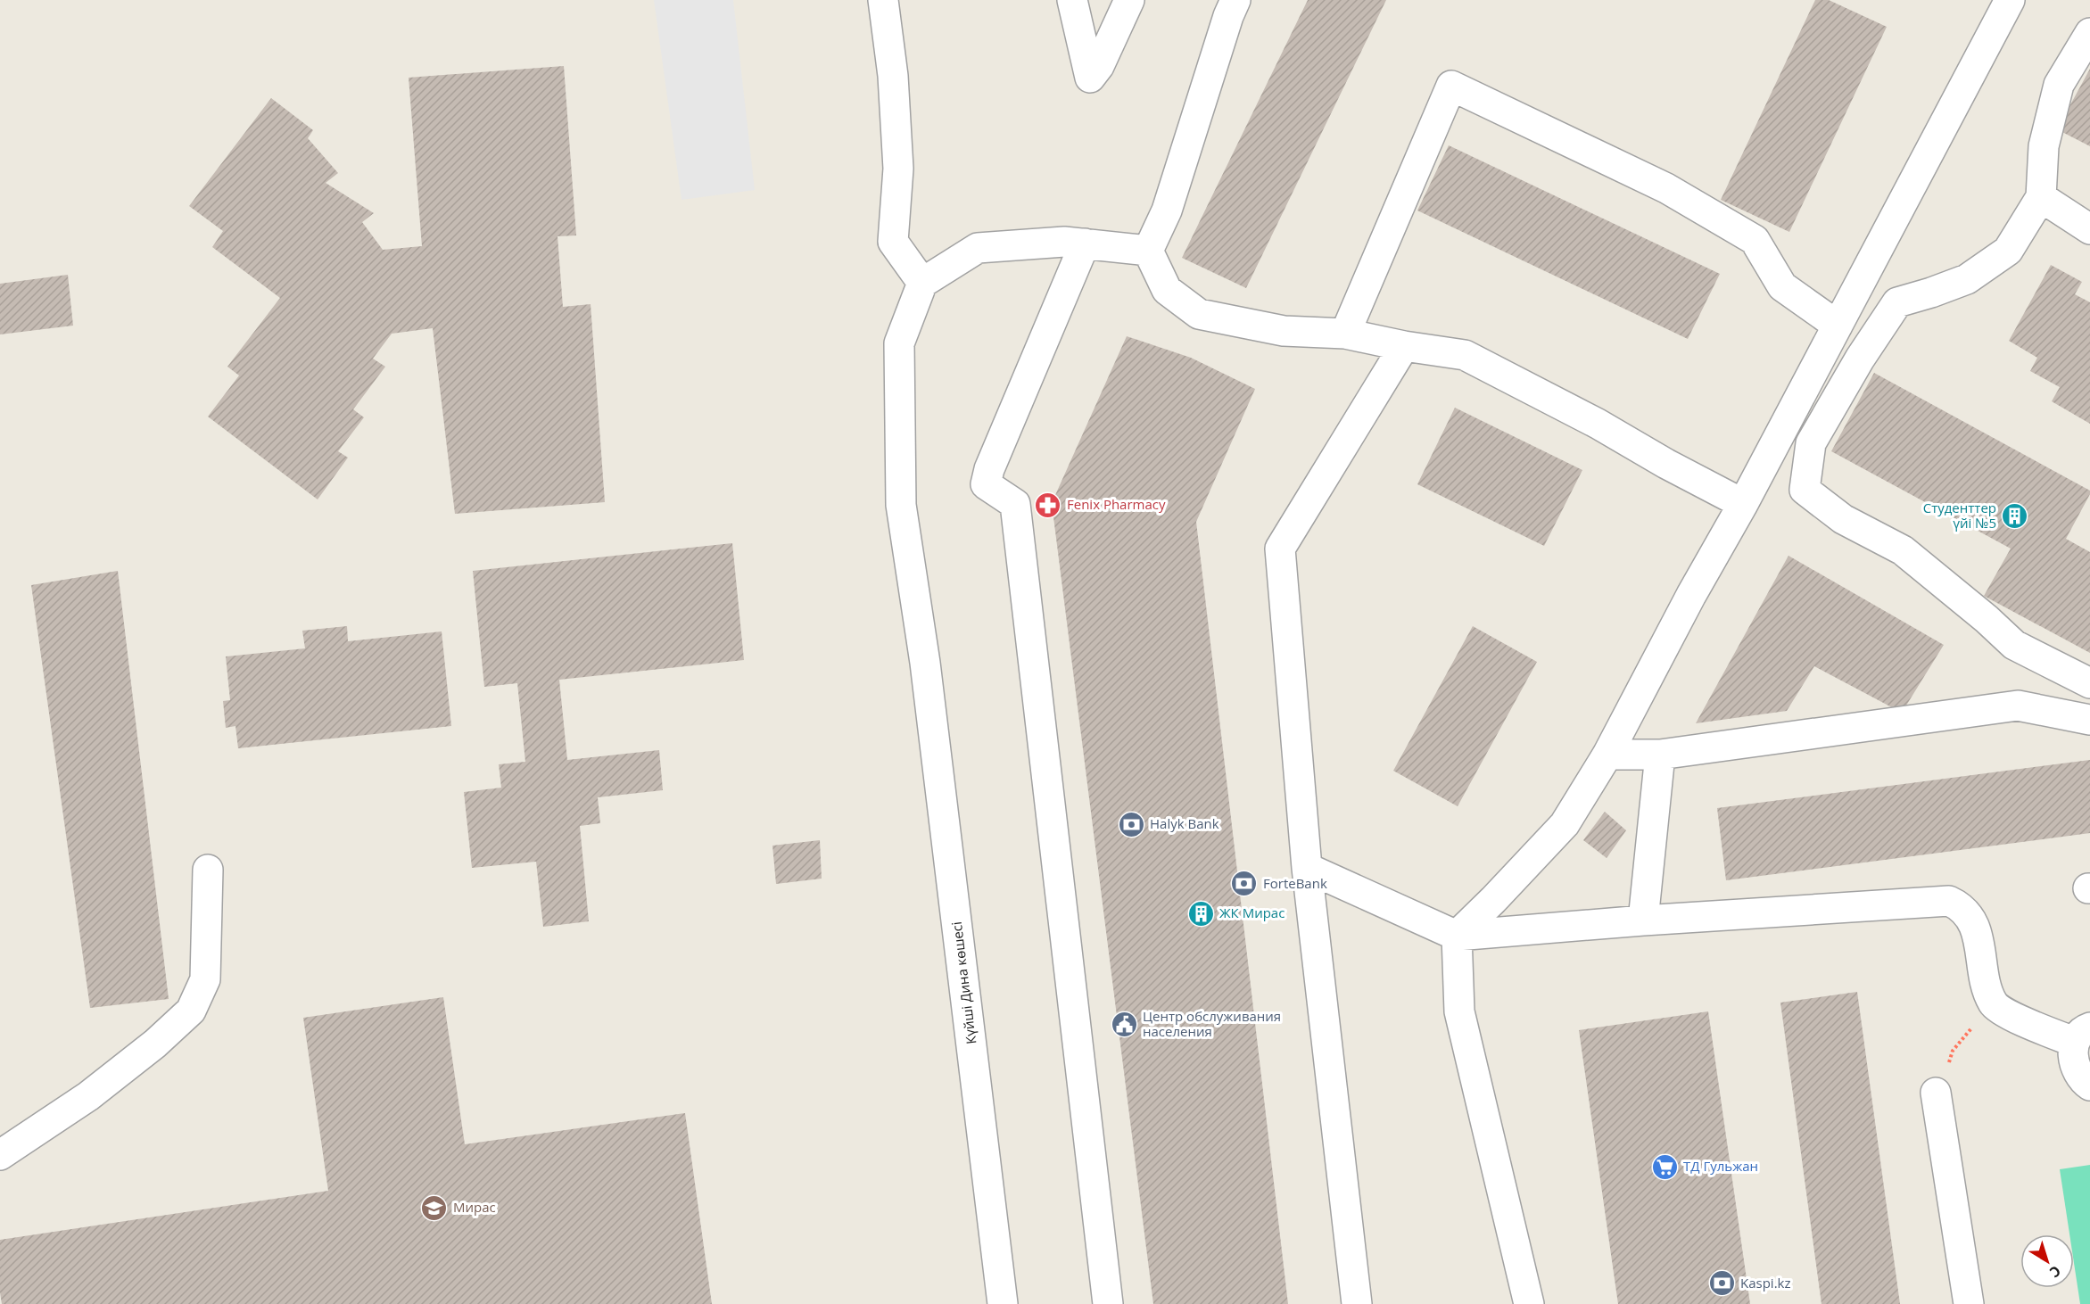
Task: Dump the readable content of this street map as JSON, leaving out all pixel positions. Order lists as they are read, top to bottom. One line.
{"streets":{"street":["Күйші Дина көшесі"]},"places":{"pharmacy":["Fenix Pharmacy"],"building":["Студенттер үйі №5","ЖК Мирас"],"bank":["Halyk Bank","ForteBank","Kaspi.kz"],"public building":["Центр обслуживания населения"],"supermarket":["ТД Гульжан"],"school or university":["Мирас"]},"north":"bottom right"}
